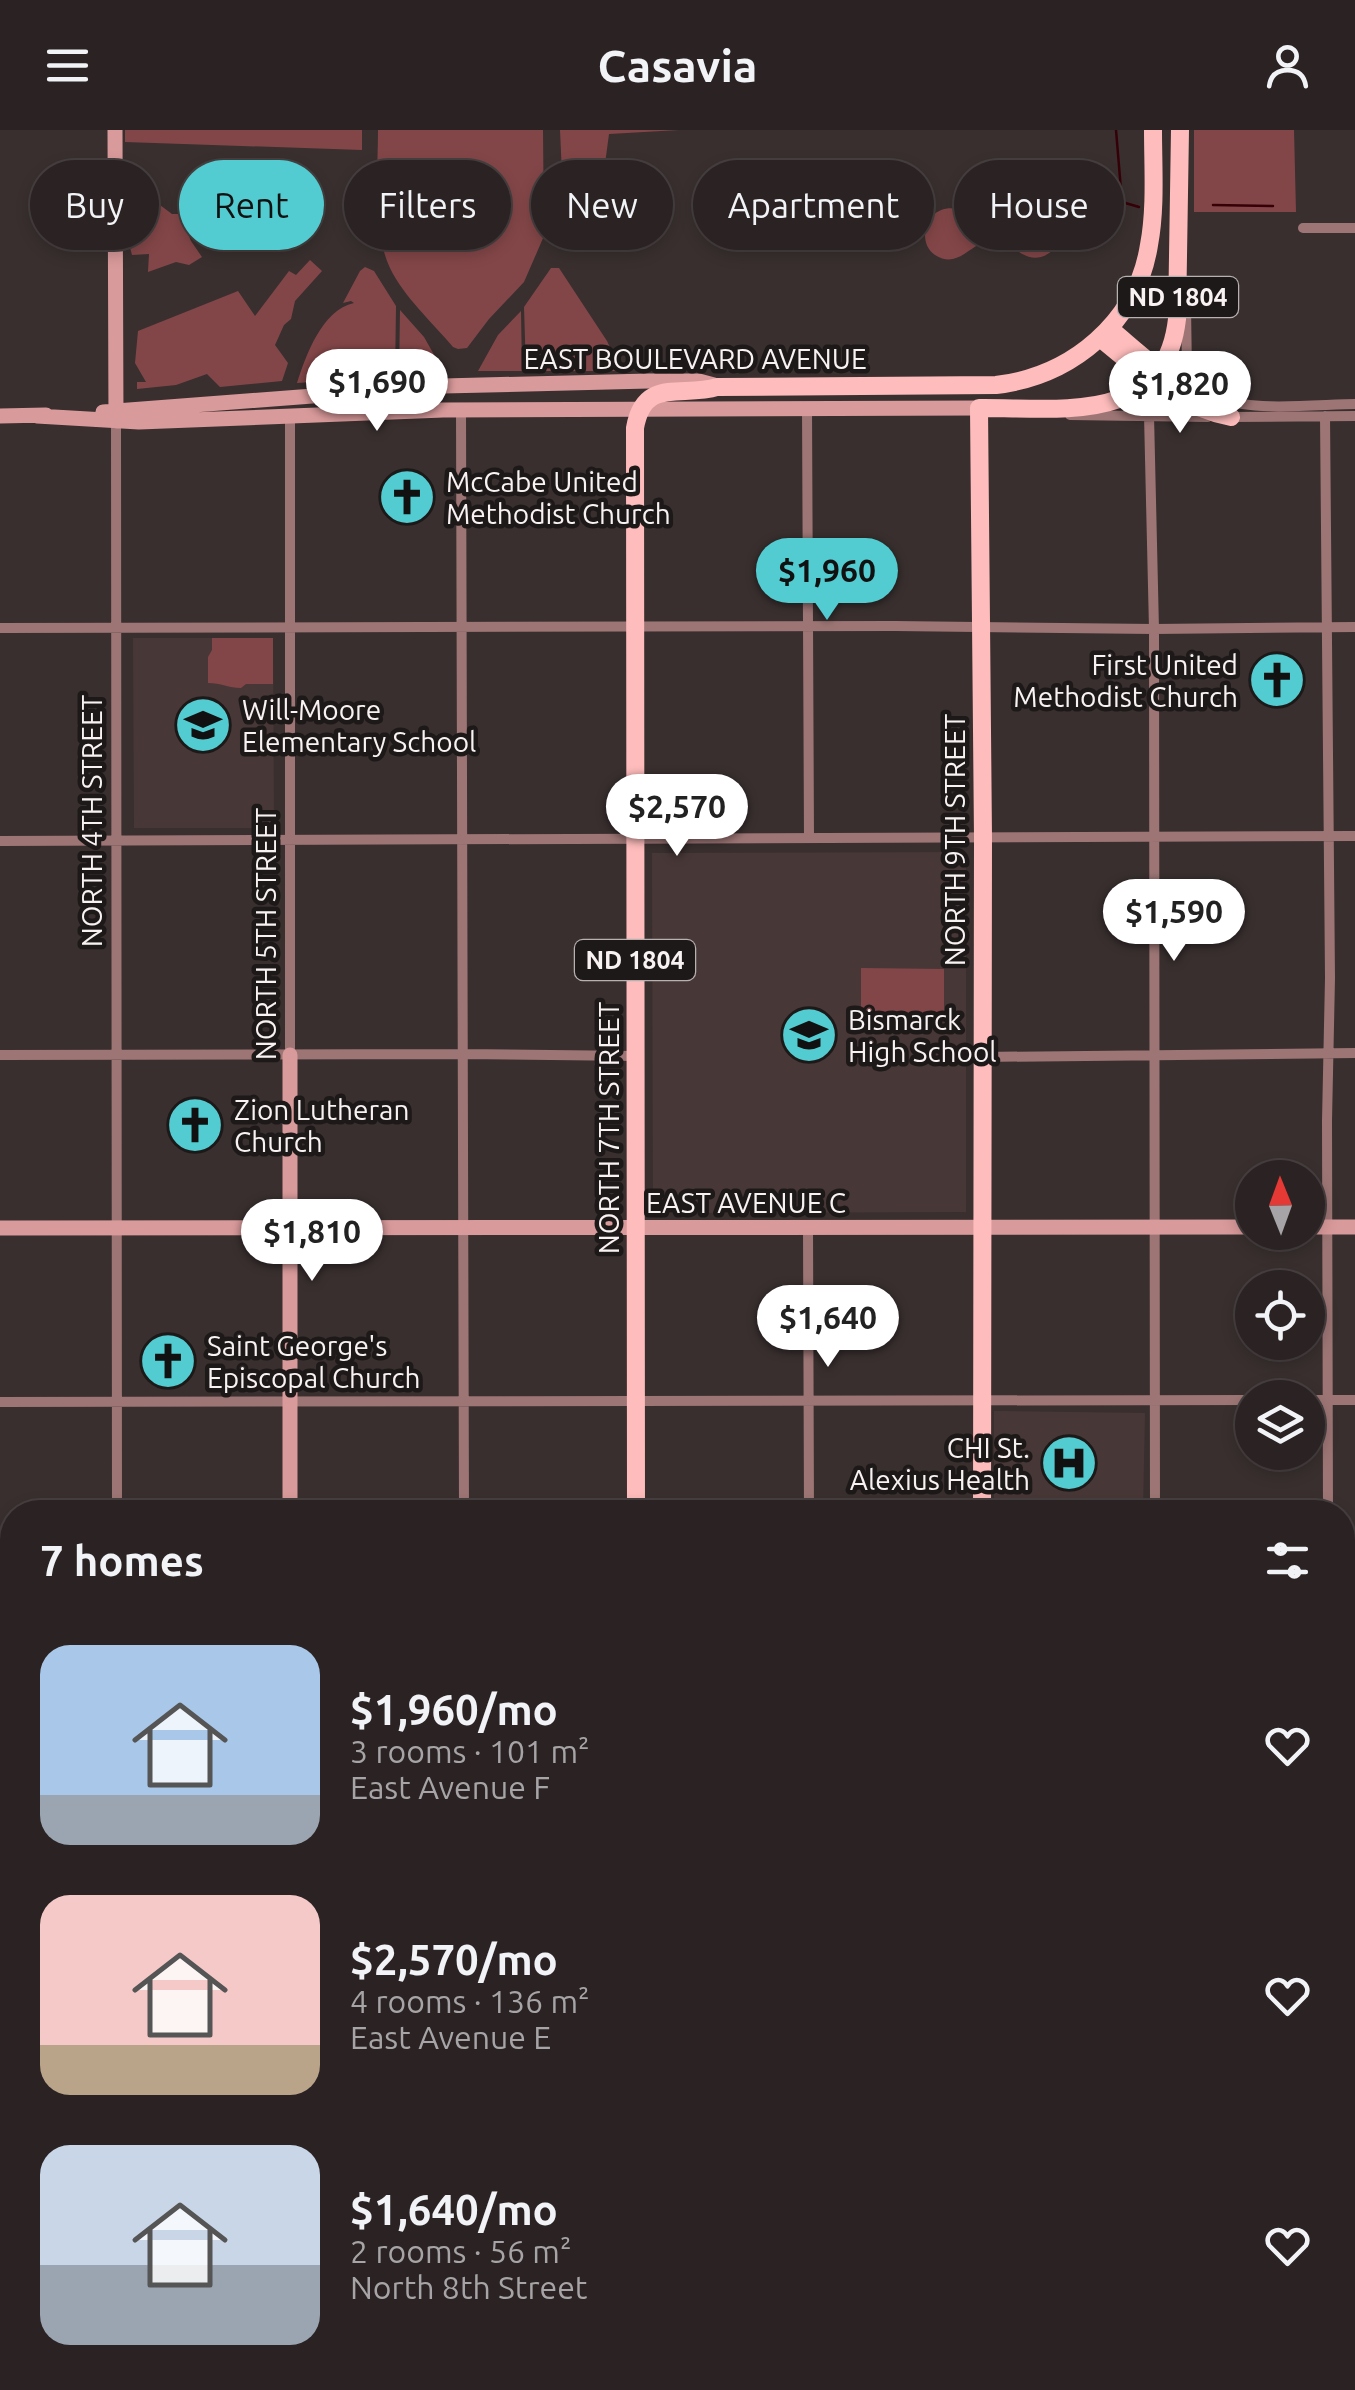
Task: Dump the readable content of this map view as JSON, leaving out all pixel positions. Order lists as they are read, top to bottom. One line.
{"streets":{"main road":["ND 1804","EAST BOULEVARD AVENUE","NORTH 9TH STREET","NORTH 7TH STREET"],"street":["NORTH 4TH STREET","NORTH 5TH STREET","EAST AVENUE C"]},"crossings":[["ND 1804","EAST BOULEVARD AVENUE"],["ND 1804","NORTH 7TH STREET"],["EAST BOULEVARD AVENUE","NORTH 4TH STREET"],["EAST BOULEVARD AVENUE","NORTH 9TH STREET"],["EAST BOULEVARD AVENUE","NORTH 5TH STREET"],["EAST BOULEVARD AVENUE","NORTH 7TH STREET"],["NORTH 4TH STREET","EAST AVENUE C"],["NORTH 9TH STREET","EAST AVENUE C"],["NORTH 5TH STREET","EAST AVENUE C"],["NORTH 7TH STREET","EAST AVENUE C"]],"places":{"church":["McCabe United Methodist Church","First United Methodist Church","Zion Lutheran Church","Saint George's Episcopal Church"],"school or university":["Will-Moore Elementary School","Bismarck High School"],"hospital":["CHI St. Alexius Health"]},"north":"top","page":{"header":"Casavia","chip":["Buy","Rent","Filters","New","Apartment","House"],"price":["$1,690","$1,820","$1,960","$2,570","$1,590","$1,810","$1,640"],"heading":"7 homes","list":[{"name":"$1,960/mo","note":"3 rooms · 101 m² · East Avenue F"},{"name":"$2,570/mo","note":"4 rooms · 136 m² · East Avenue E"},{"name":"$1,640/mo","note":"2 rooms · 56 m² · North 8th Street"}]}}
